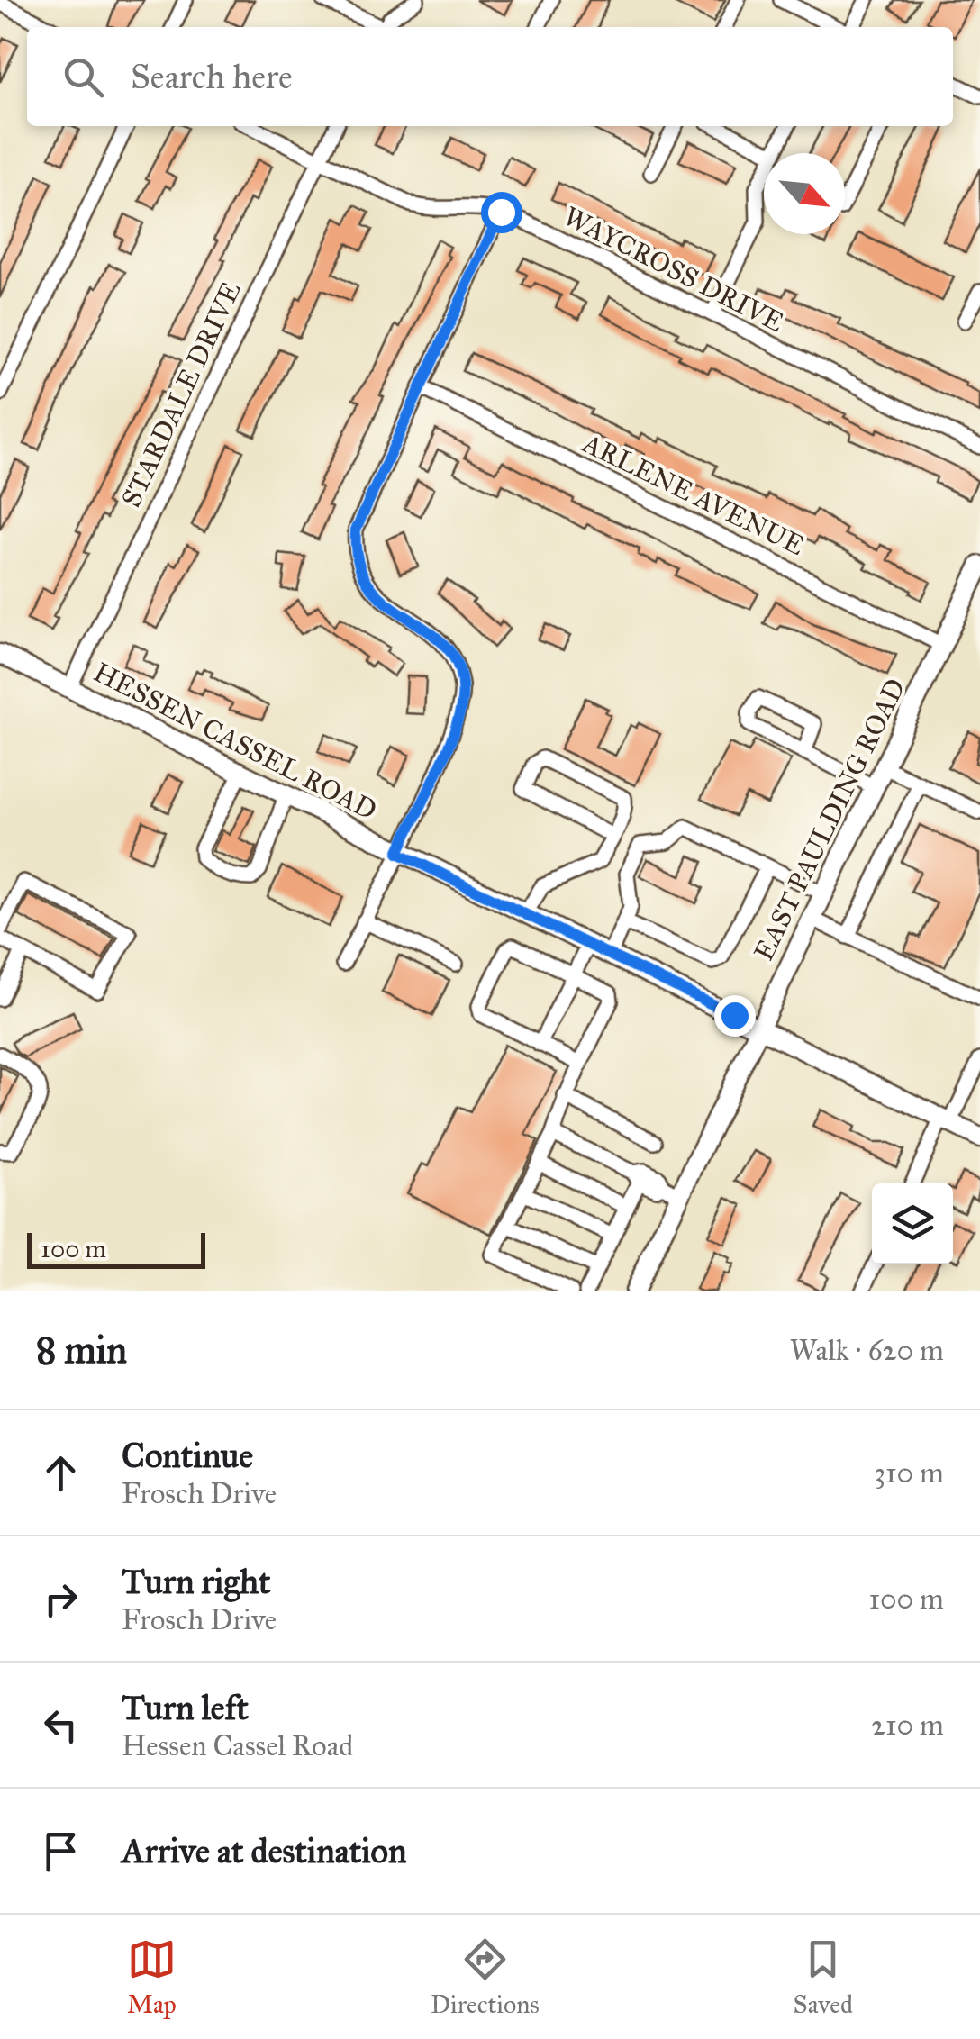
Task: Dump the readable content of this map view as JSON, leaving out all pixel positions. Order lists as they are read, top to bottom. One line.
{"streets":{"main road":["HESSEN CASSEL ROAD","EAST PAULDING ROAD"],"street":["WAYCROSS DRIVE","STARDALE DRIVE","ARLENE AVENUE"]},"crossings":[["WAYCROSS DRIVE","STARDALE DRIVE"],["STARDALE DRIVE","HESSEN CASSEL ROAD"],["ARLENE AVENUE","EAST PAULDING ROAD"],["HESSEN CASSEL ROAD","EAST PAULDING ROAD"]],"scale_bar":"100 m","north":"bottom right","page":{"search":"Search here","scale":"100 m","heading":["8 min","Walk · 620 m"],"list":[["Continue","Frosch Drive","310 m"],["Turn right","Frosch Drive","100 m"],["Turn left","Hessen Cassel Road","210 m"],"Arrive at destination"],"nav":["Map","Directions","Saved"]}}
